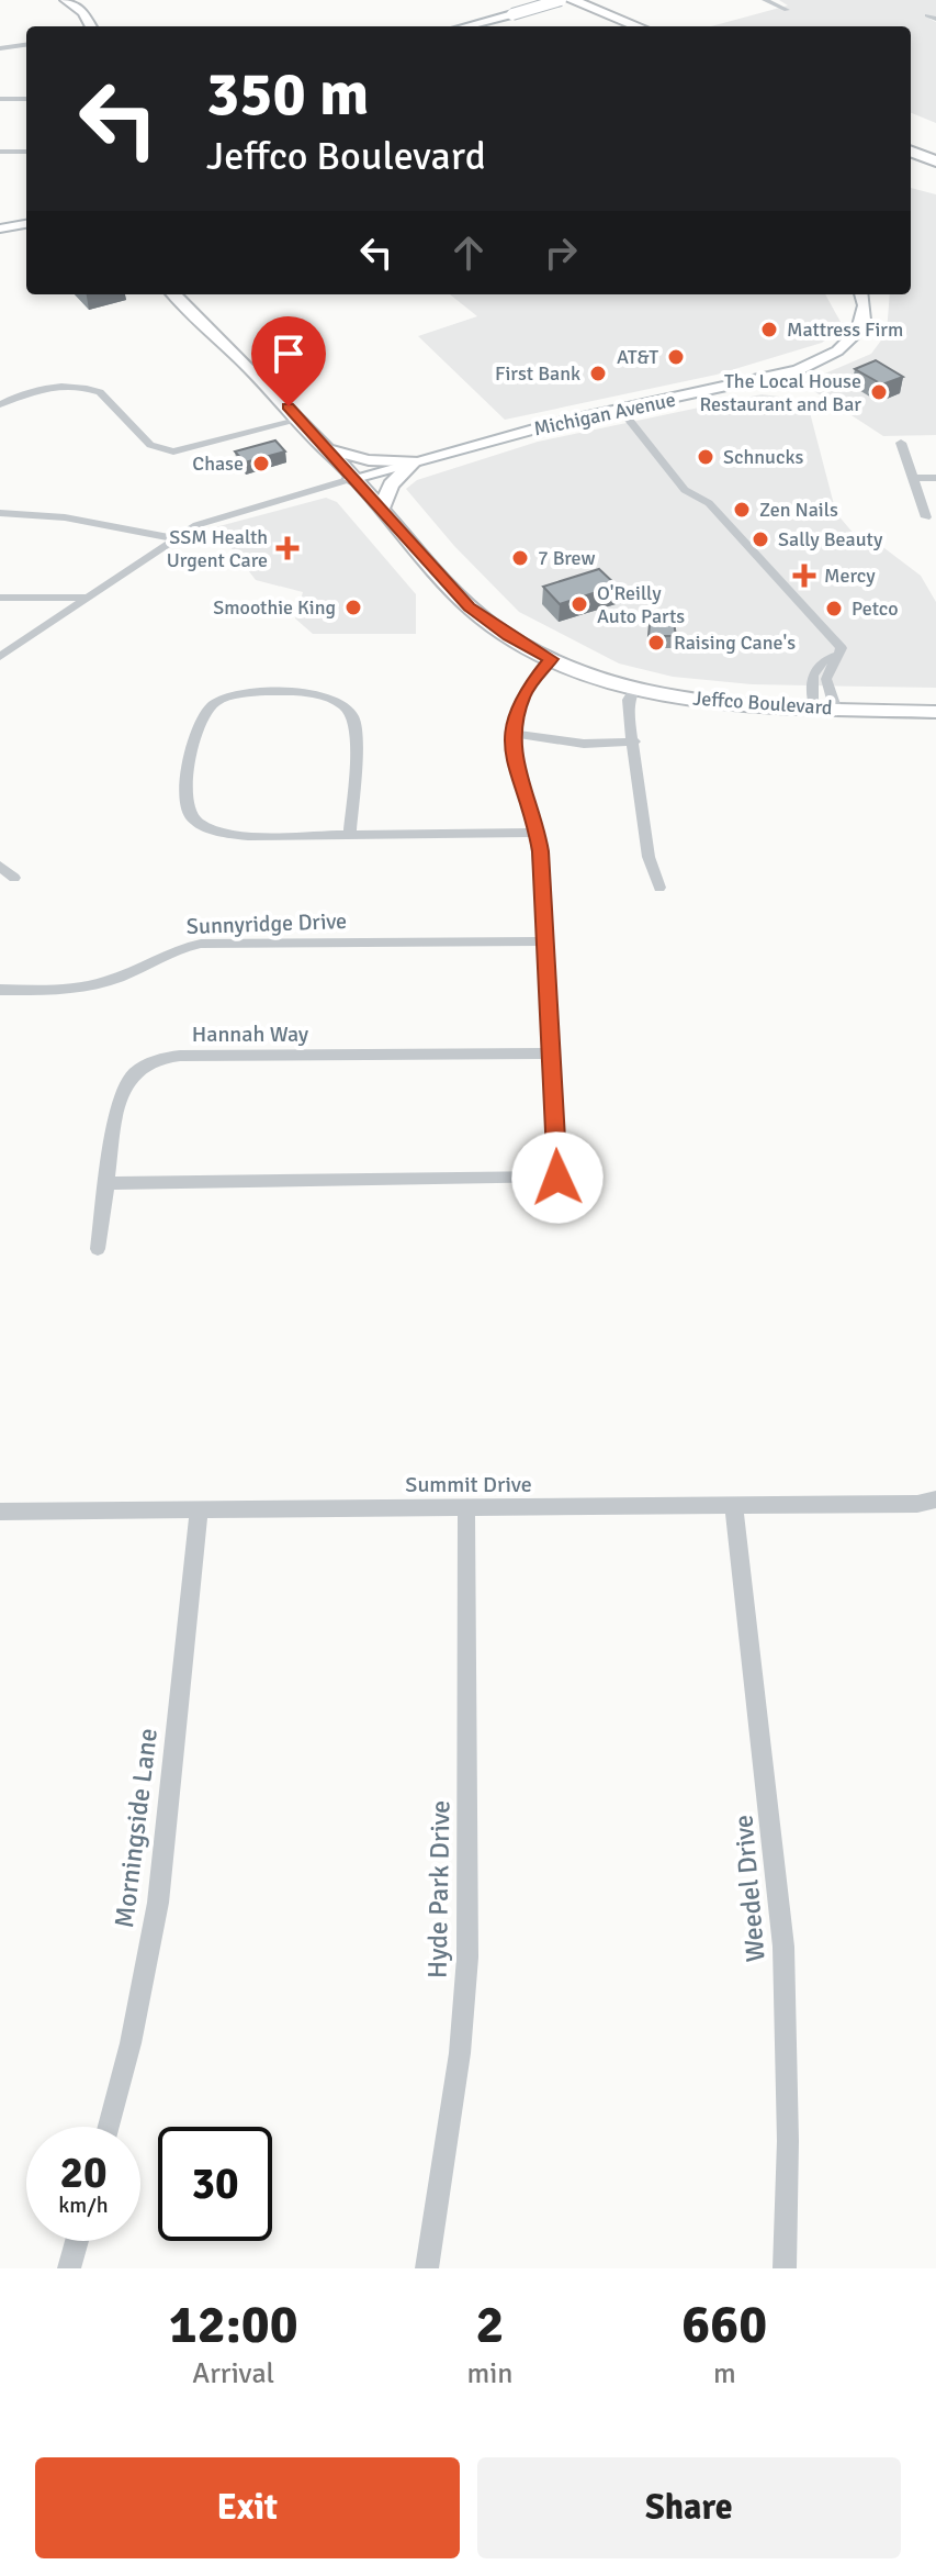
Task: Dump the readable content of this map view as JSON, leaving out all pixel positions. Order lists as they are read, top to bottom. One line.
{"streets":{"main road":["Jeffco Boulevard"],"street":["Michigan Avenue","Sunnyridge Drive","Hannah Way","Summit Drive","Morningside Lane","Weedel Drive","Hyde Park Drive"]},"crossings":[["Michigan Avenue","Jeffco Boulevard"],["Summit Drive","Morningside Lane"],["Summit Drive","Weedel Drive"],["Summit Drive","Hyde Park Drive"]],"places":{"other":["Mattress Firm","AT&T","First Bank","The Local House Restaurant and Bar","Schnucks","Chase","Zen Nails","Sally Beauty","7 Brew","O'Reilly Auto Parts","Smoothie King","Petco","Raising Cane's"],"health":["SSM Health Urgent Care","Mercy"]},"page":{"turn":["350 m","Jeffco Boulevard"],"speed":"20 km/h","limit":"30","eta":["12:00","Arrival","2","min","660","m"],"buttons":["Exit","Share"]}}
